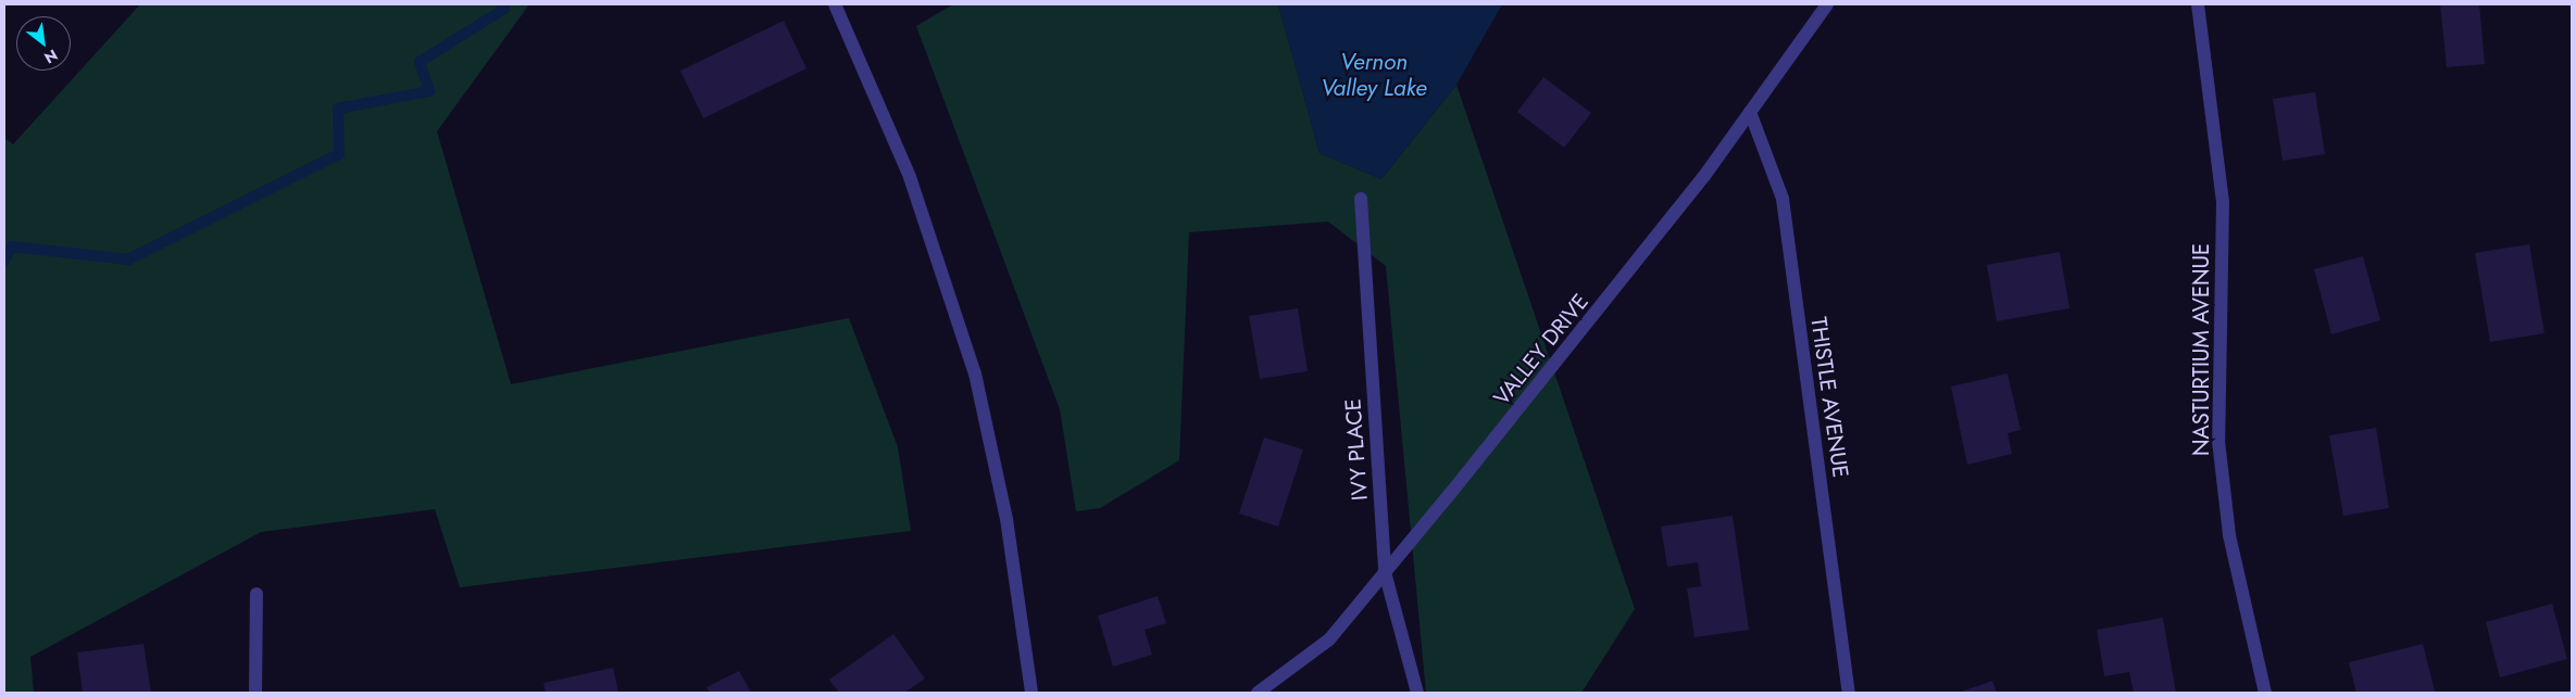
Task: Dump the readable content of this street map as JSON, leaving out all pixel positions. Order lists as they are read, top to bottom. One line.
{"streets":{"street":["VALLEY DRIVE","NASTURTIUM AVENUE","THISTLE AVENUE","IVY PLACE"]},"crossings":[["VALLEY DRIVE","THISTLE AVENUE"],["VALLEY DRIVE","IVY PLACE"]],"water":["Vernon Valley Lake"],"north":"bottom right"}
